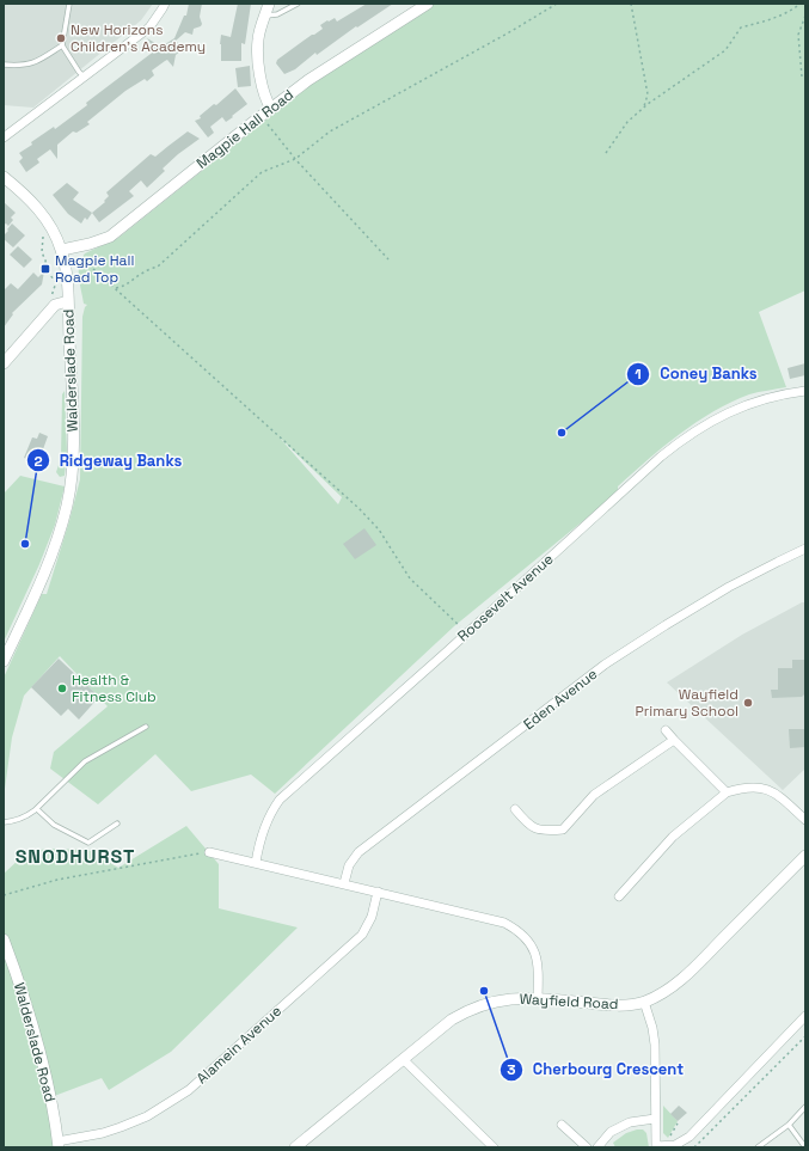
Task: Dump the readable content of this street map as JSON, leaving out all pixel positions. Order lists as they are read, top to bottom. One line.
{"streets":{"street":["Magpie Hall Road","Walderslade Road","Roosevelt Avenue","Eden Avenue","Wayfield Road","Alamein Avenue"]},"crossings":[["Magpie Hall Road","Walderslade Road"],["Walderslade Road","Alamein Avenue"]],"districts":["SNODHURST"],"places":{"other":["New Horizons Children's Academy","Coney Banks","Ridgeway Banks","Health & Fitness Club","Wayfield Primary School","Cherbourg Crescent"],"transit":["Magpie Hall Road Top"]}}
